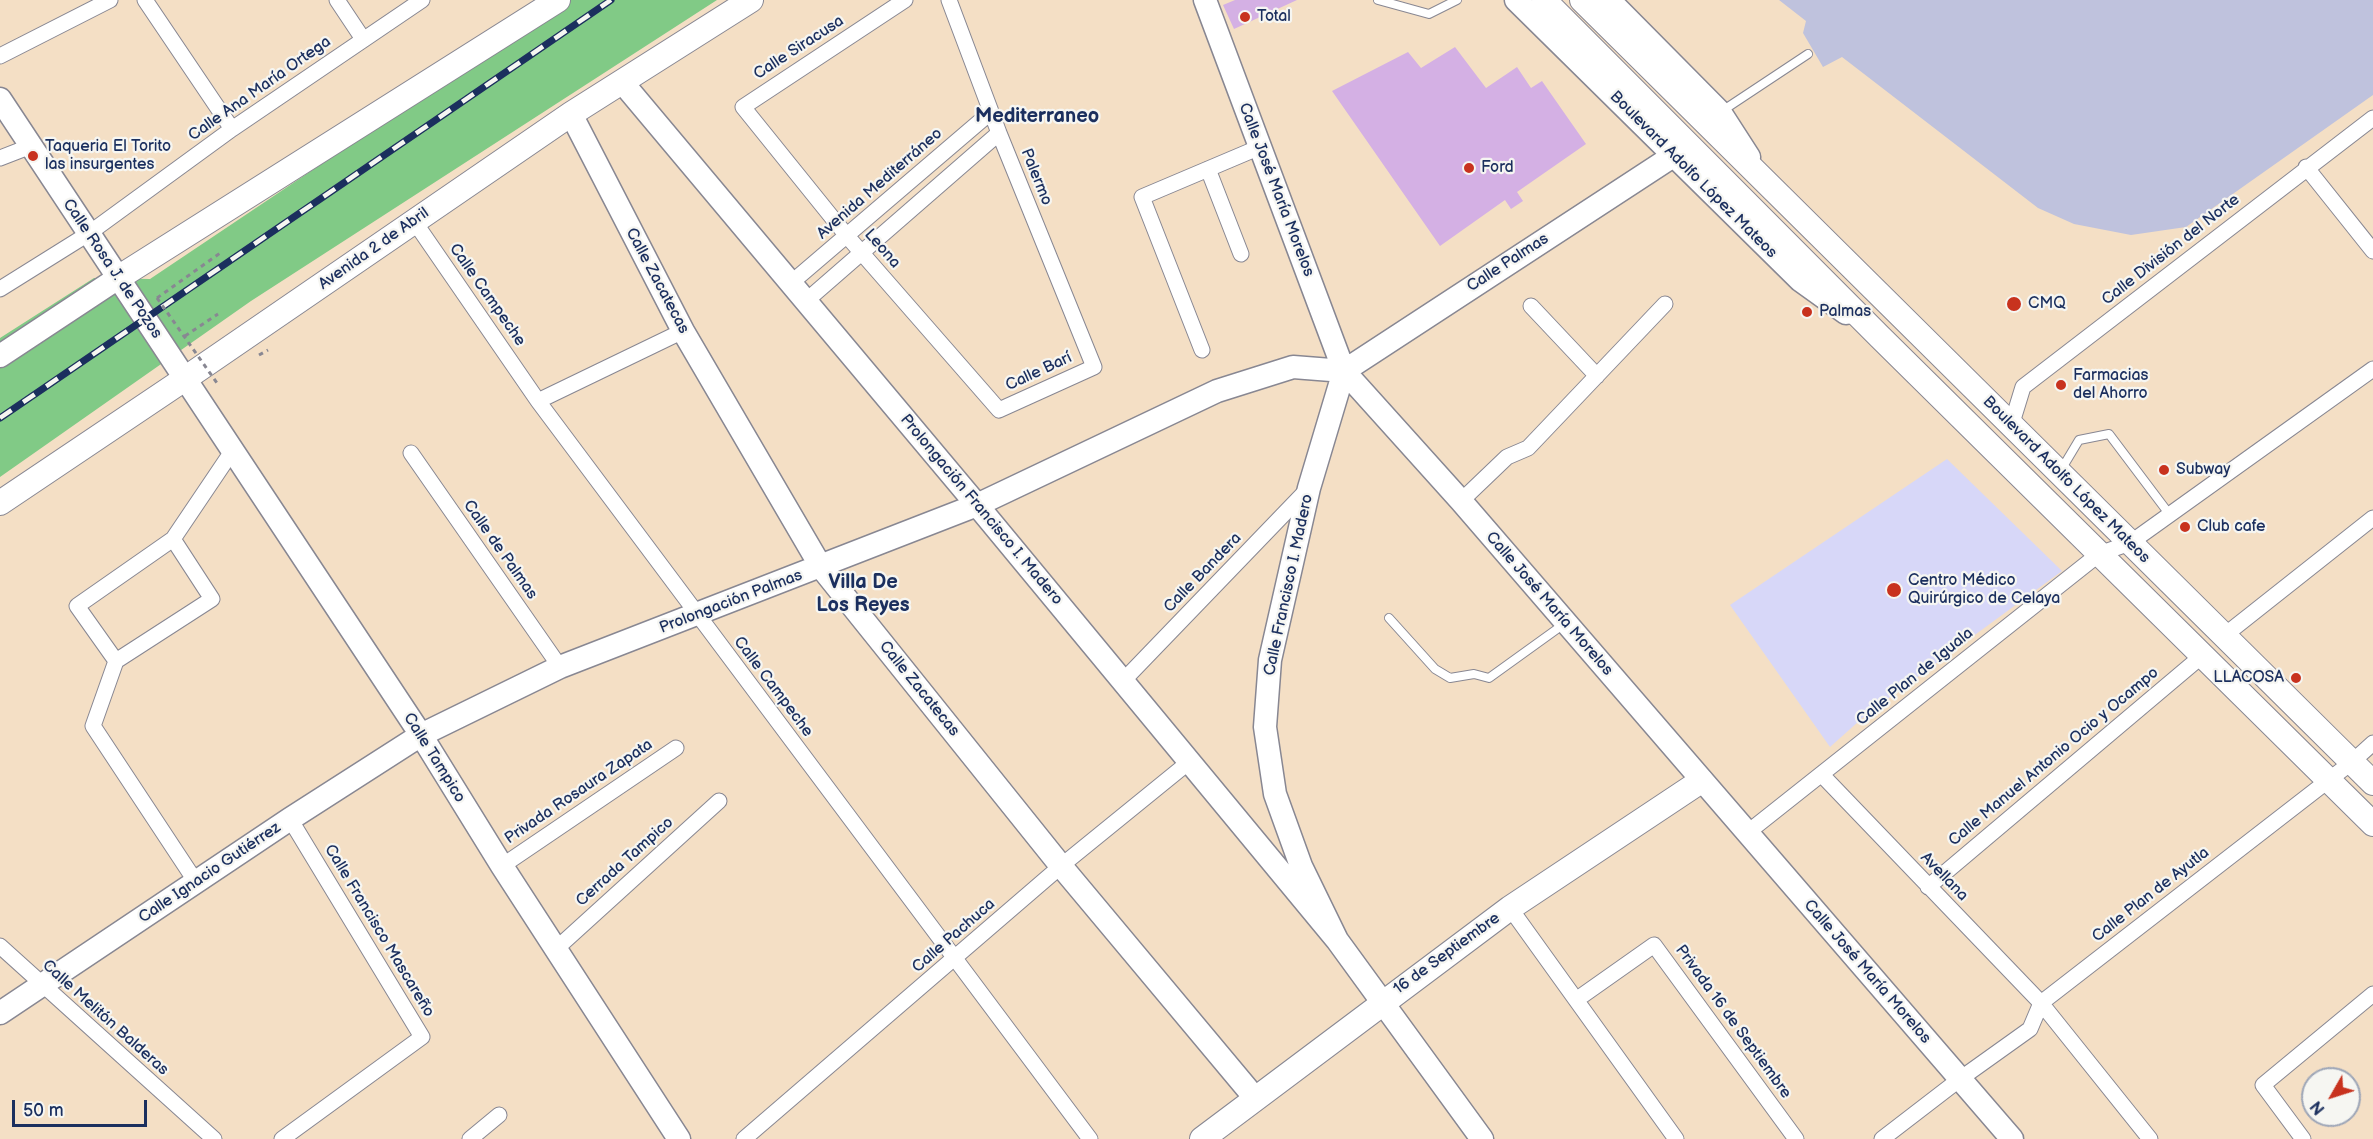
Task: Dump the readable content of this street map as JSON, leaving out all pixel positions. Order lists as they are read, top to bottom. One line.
{"streets":{"main road":["Boulevard Adolfo López Mateos","Calle José María Morelos","Avenida 2 de Abril","Calle Palmas","Calle Rosa J. de Pozos","Calle Zacatecas","Prolongación Francisco I. Madero","Calle Francisco I. Madero","Prolongación Palmas","Calle Tampico","Calle Ignacio Gutiérrez","16 de Septiembre"],"street":["Calle Siracusa","Calle Ana María Ortega","Palermo","Avenida Mediterráneo","Leona","Calle División del Norte","Calle Campeche","Calle Barí","Calle de Palmas","Calle Bandera","Calle Plan de Iguala","Calle Manuel Antonio Ocio y Ocampo","Privada Rosaura Zapata","Cerrada Tampico","Avellana","Calle Plan de Ayutla","Calle Francisco Mascareño","Calle Pachuca","Calle Melitón Balderas","Privada 16 de Septiembre"]},"crossings":[["Calle Siracusa","Leona"],["Calle Ana María Ortega","Calle Rosa J. de Pozos"],["Boulevard Adolfo López Mateos","Calle División del Norte"],["Boulevard Adolfo López Mateos","Calle Palmas"],["Boulevard Adolfo López Mateos","Calle Plan de Iguala"],["Boulevard Adolfo López Mateos","Calle Manuel Antonio Ocio y Ocampo"],["Boulevard Adolfo López Mateos","Calle Plan de Ayutla"],["Palermo","Avenida Mediterráneo"],["Palermo","Calle Barí"],["Avenida Mediterráneo","Leona"],["Avenida Mediterráneo","Prolongación Francisco I. Madero"],["Calle José María Morelos","Calle Palmas"],["Calle José María Morelos","Calle Francisco I. Madero"],["Calle José María Morelos","Prolongación Palmas"],["Calle José María Morelos","Calle Plan de Iguala"],["Calle José María Morelos","Calle Plan de Ayutla"],["Calle José María Morelos","16 de Septiembre"],["Avenida 2 de Abril","Calle Rosa J. de Pozos"],["Avenida 2 de Abril","Calle Zacatecas"],["Avenida 2 de Abril","Calle Campeche"],["Avenida 2 de Abril","Prolongación Francisco I. Madero"],["Avenida 2 de Abril","Calle Tampico"],["Leona","Calle Barí"],["Calle Palmas","Calle Francisco I. Madero"],["Calle Palmas","Prolongación Palmas"],["Calle Rosa J. de Pozos","Calle Tampico"],["Calle Zacatecas","Prolongación Palmas"],["Calle Zacatecas","Calle Pachuca"],["Calle Zacatecas","16 de Septiembre"],["Calle Campeche","Prolongación Palmas"],["Calle Campeche","Calle Pachuca"],["Prolongación Francisco I. Madero","Calle Bandera"],["Prolongación Francisco I. Madero","Calle Francisco I. Madero"],["Prolongación Francisco I. Madero","Prolongación Palmas"],["Prolongación Francisco I. Madero","Calle Pachuca"],["Calle de Palmas","Prolongación Palmas"],["Calle Bandera","Calle Francisco I. Madero"],["Calle Francisco I. Madero","Prolongación Palmas"],["Calle Francisco I. Madero","16 de Septiembre"],["Prolongación Palmas","Calle Tampico"],["Prolongación Palmas","Calle Ignacio Gutiérrez"],["Calle Plan de Iguala","Avellana"],["Calle Manuel Antonio Ocio y Ocampo","Avellana"],["Calle Tampico","Privada Rosaura Zapata"],["Calle Tampico","Cerrada Tampico"],["Calle Tampico","Calle Ignacio Gutiérrez"],["Calle Ignacio Gutiérrez","Calle Francisco Mascareño"],["Calle Ignacio Gutiérrez","Calle Melitón Balderas"],["Avellana","Calle Plan de Ayutla"]],"districts":["Mediterraneo","Villa De Los Reyes"],"places":["Total","Taqueria El Torito las insurgentes","Ford","CMQ","Palmas","Farmacias del Ahorro","Subway","Club cafe","Centro Médico Quirúrgico de Celaya","LLACOSA"],"scale_bar":"50 m","north":"bottom left"}
